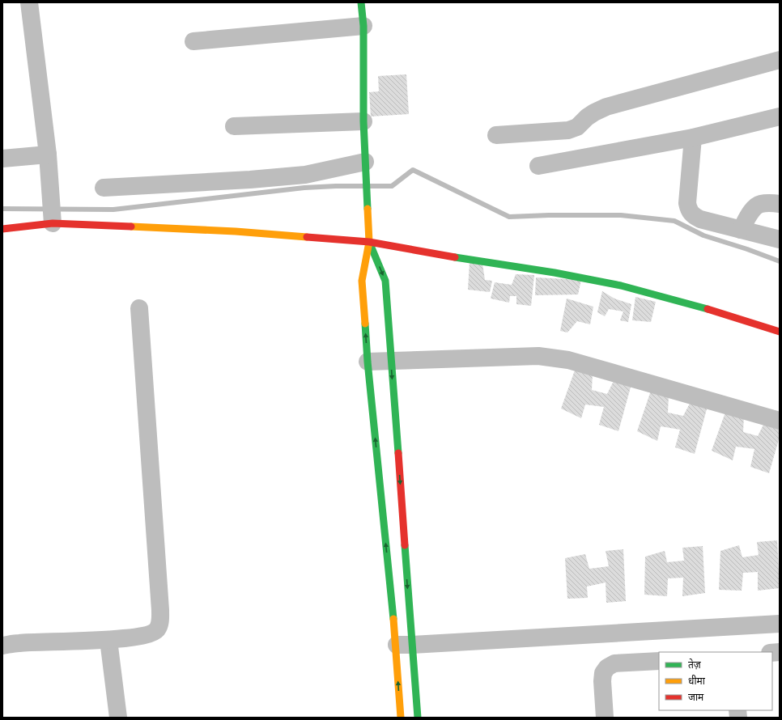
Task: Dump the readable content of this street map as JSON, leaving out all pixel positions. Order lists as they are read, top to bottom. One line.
{"legend":["तेज़","धीमा","जाम"]}
